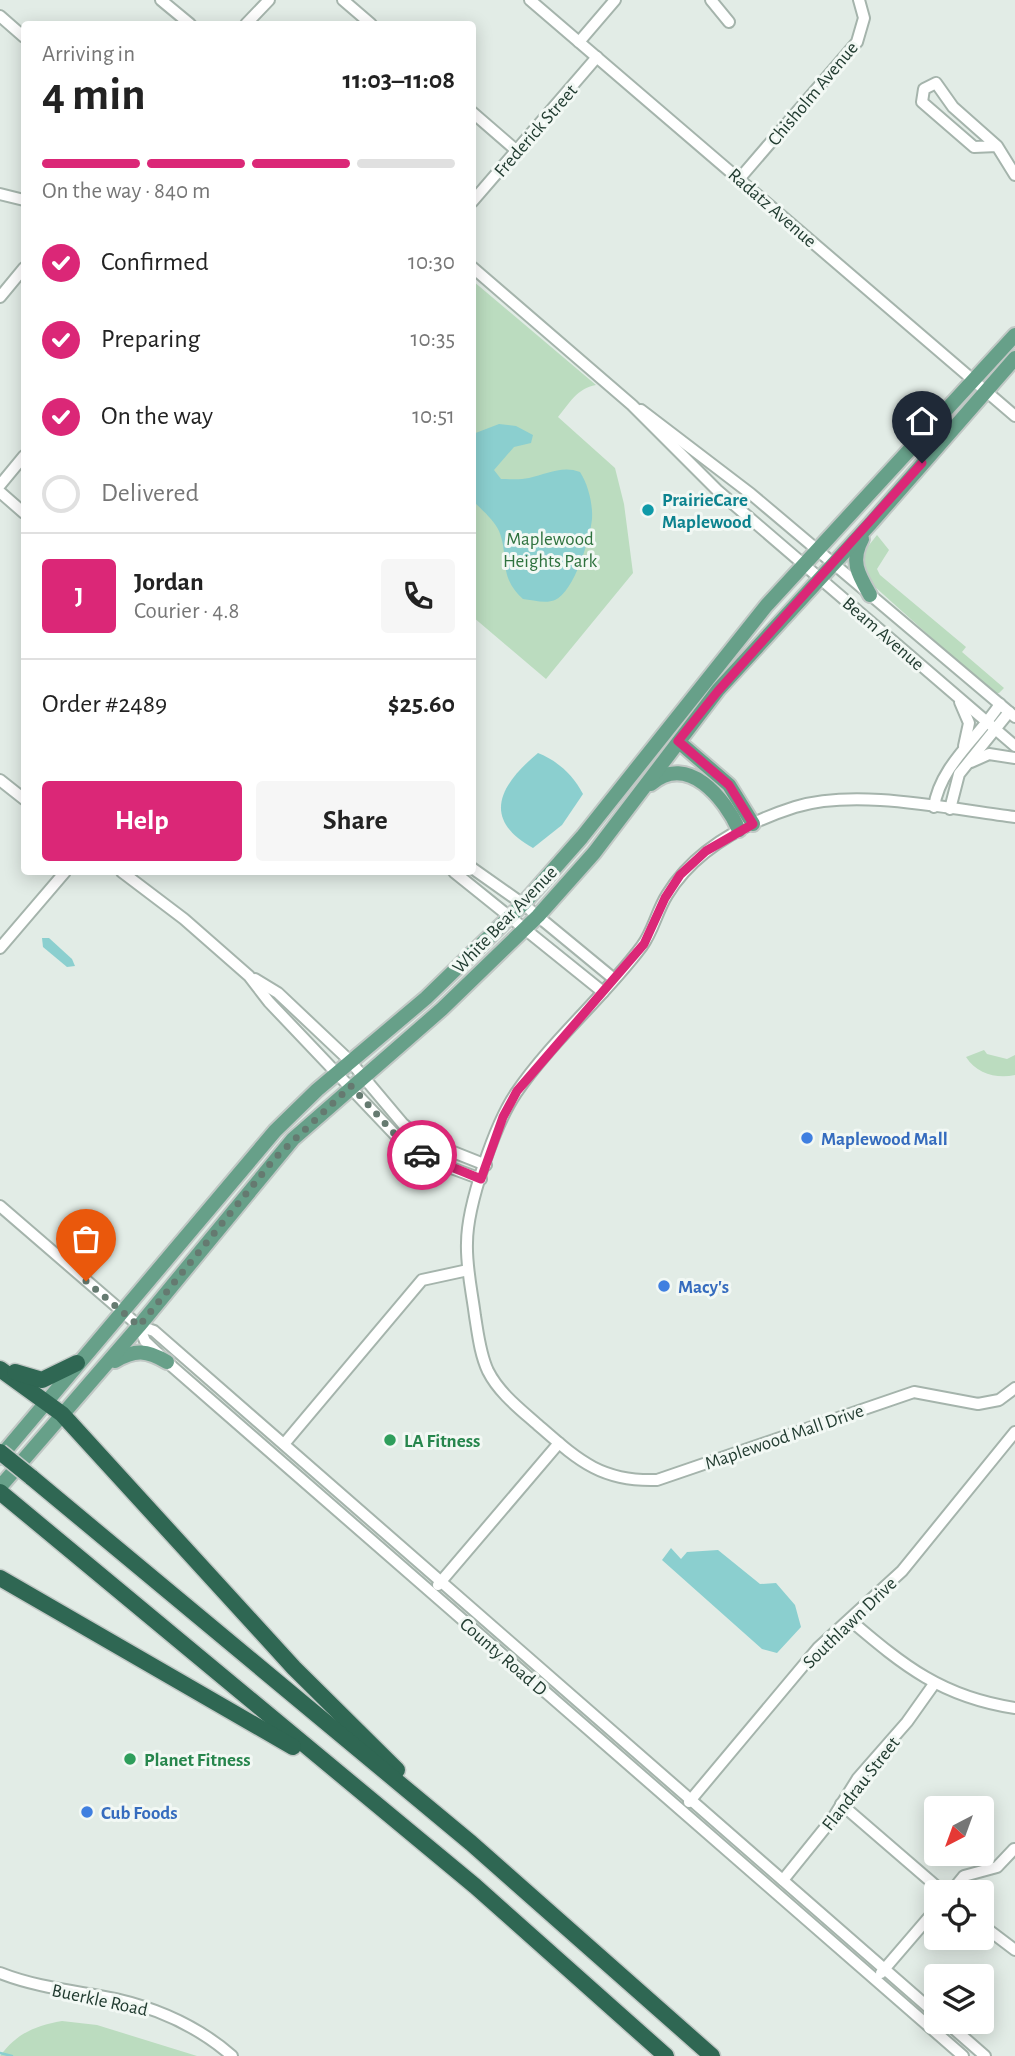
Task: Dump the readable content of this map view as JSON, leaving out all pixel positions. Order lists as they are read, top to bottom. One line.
{"streets":{"main road":["White Bear Avenue"],"street":["Chisholm Avenue","Frederick Street","Radatz Avenue","Beam Avenue","Maplewood Mall Drive","Southlawn Drive","County Road D","Flandrau Street","Buerkle Road"]},"crossings":[["Chisholm Avenue","Radatz Avenue"],["Frederick Street","Radatz Avenue"],["Radatz Avenue","White Bear Avenue"],["Beam Avenue","White Bear Avenue"],["White Bear Avenue","County Road D"],["Southlawn Drive","County Road D"],["County Road D","Flandrau Street"]],"parks":["Maplewood Heights Park"],"places":["PrairieCare Maplewood","Maplewood Mall","Macy's","LA Fitness","Planet Fitness","Cub Foods"],"north":"bottom left","page":{"heading":["4 min","Arriving in","11:03–11:08"],"panel":["Jordan","Courier · 4.8","Order #2489","$25.60"],"bar":"On the way · 840 m","list":[["Confirmed","10:30"],["Preparing","10:35"],["On the way","10:51"],"Delivered"],"round":"J","buttons":["Help","Share"]}}
